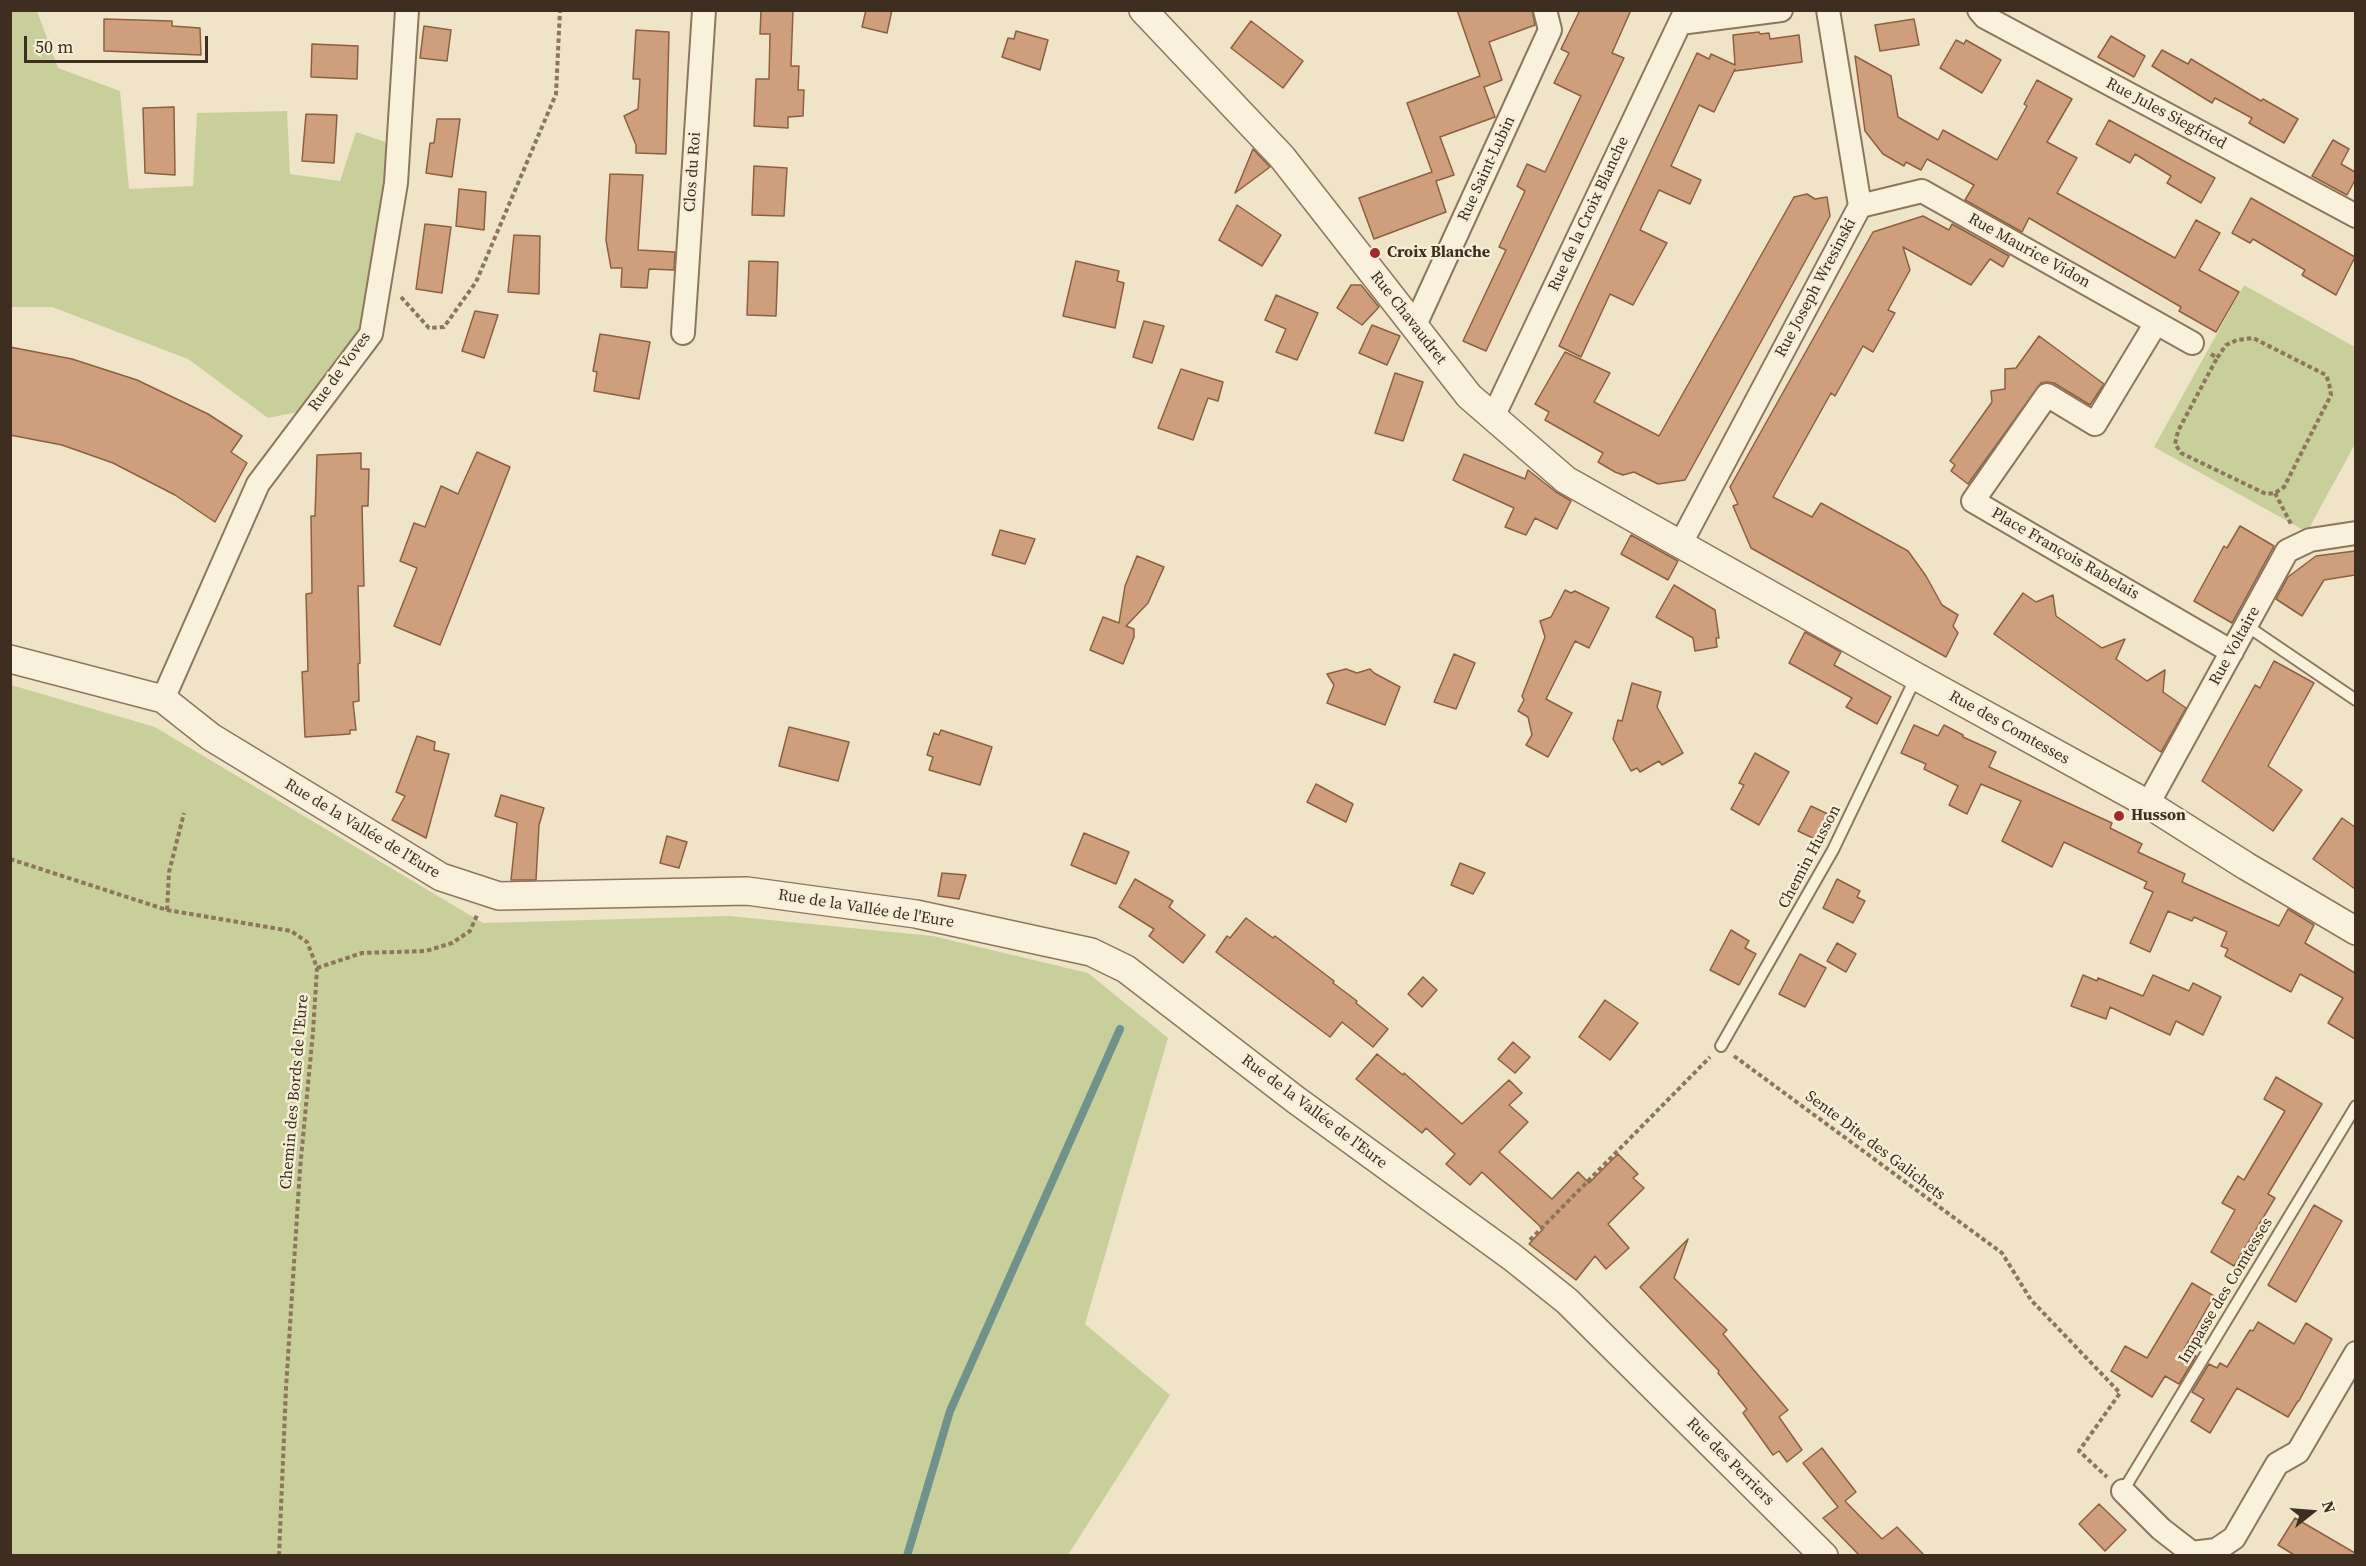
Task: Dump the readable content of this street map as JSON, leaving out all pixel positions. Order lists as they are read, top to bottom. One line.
{"streets":{"street":["Rue Jules Siegfried","Rue Saint-Lubin","Clos du Roi","Rue de la Croix Blanche","Rue Maurice Vidon","Rue Joseph Wresinski","Rue Chavaudret","Rue de Voves","Place François Rabelais","Rue Voltaire","Rue des Comtesses","Rue de la Vallée de l'Eure","Rue des Perriers"],"lane":["Chemin Husson","Impasse des Comtesses"],"path":["Chemin des Bords de l'Eure","Sente Dite des Galichets"]},"crossings":[["Rue Saint-Lubin","Rue Chavaudret"],["Rue de la Croix Blanche","Rue Chavaudret"],["Rue Maurice Vidon","Rue Joseph Wresinski"],["Rue Maurice Vidon","Place François Rabelais"],["Rue Joseph Wresinski","Rue Chavaudret"],["Rue Joseph Wresinski","Rue des Comtesses"],["Rue Chavaudret","Rue des Comtesses"],["Rue de Voves","Rue de la Vallée de l'Eure"],["Place François Rabelais","Rue Voltaire"],["Rue Voltaire","Rue des Comtesses"],["Rue des Comtesses","Chemin Husson"],["Rue de la Vallée de l'Eure","Rue des Perriers"],["Chemin Husson","Sente Dite des Galichets"],["Sente Dite des Galichets","Impasse des Comtesses"]],"places":["Croix Blanche","Husson"],"scale_bar":"50 m","north":"right"}
